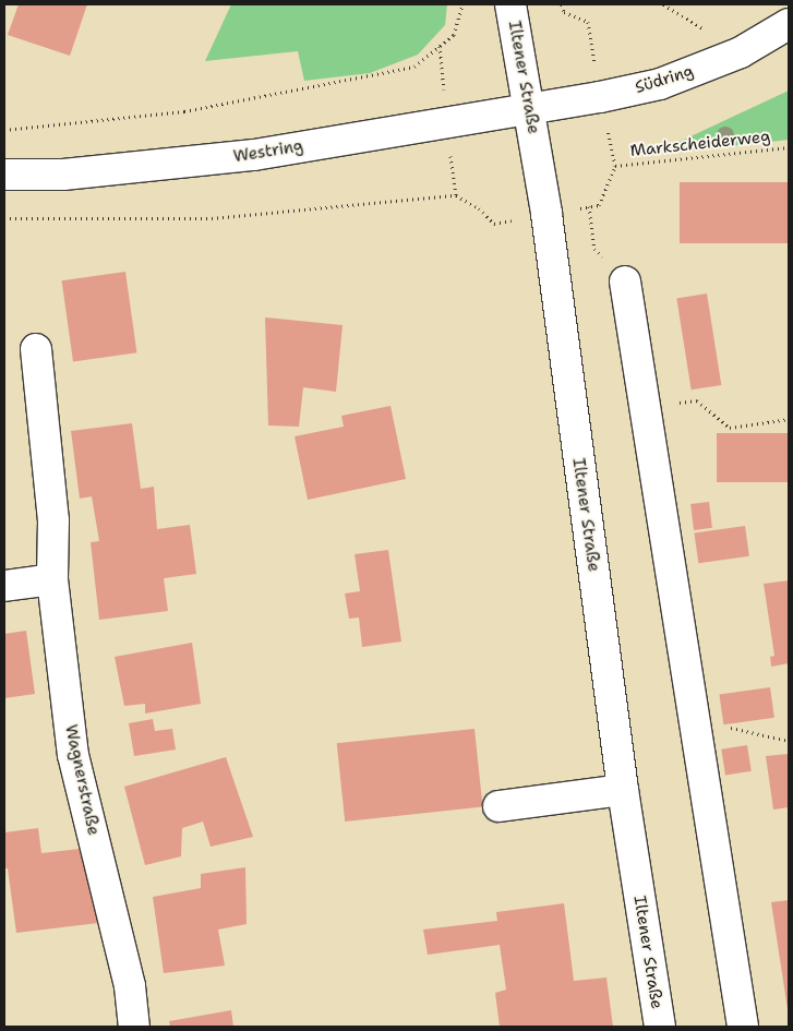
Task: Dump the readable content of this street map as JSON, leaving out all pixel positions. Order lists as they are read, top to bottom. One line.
{"streets":{"street":["Iltener Straße","Südring","Westring","Wagnerstraße"],"path":["Markscheiderweg"]},"crossings":[["Iltener Straße","Südring"],["Iltener Straße","Westring"],["Südring","Westring"]]}
